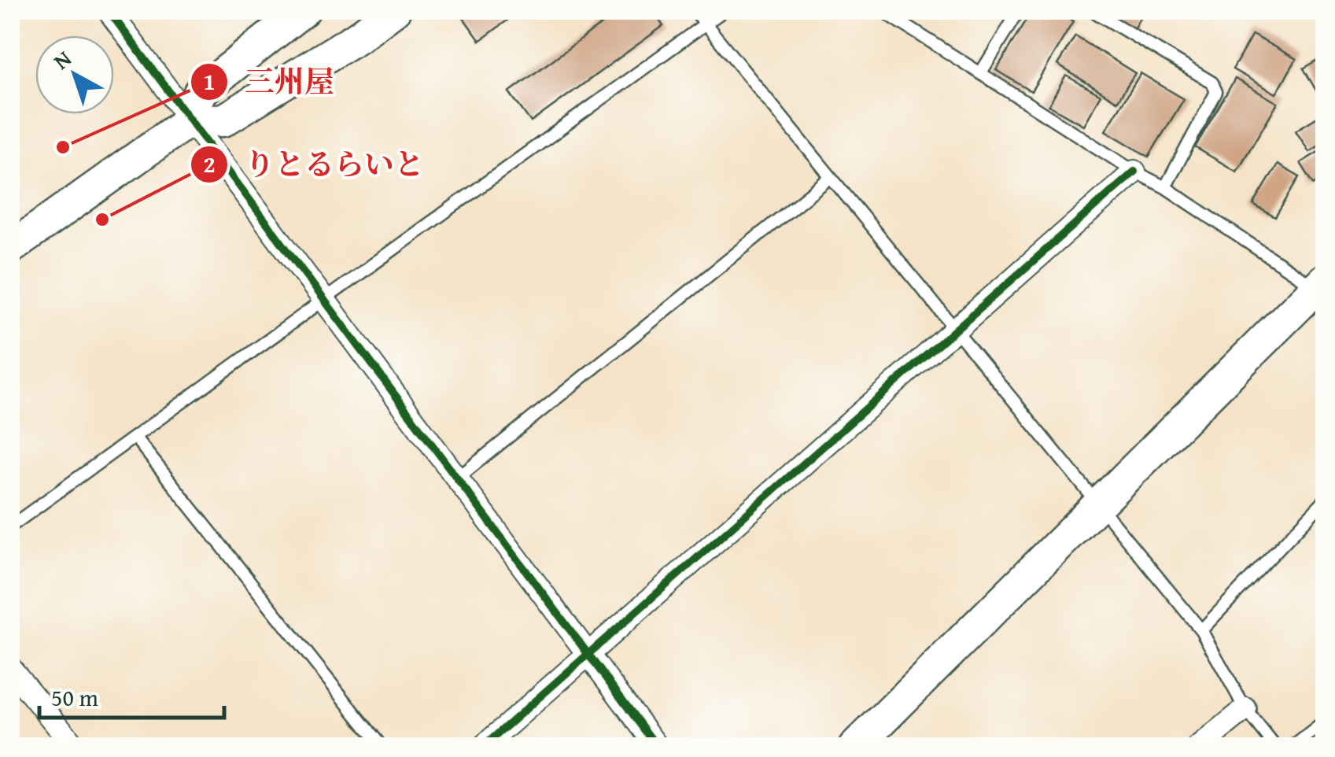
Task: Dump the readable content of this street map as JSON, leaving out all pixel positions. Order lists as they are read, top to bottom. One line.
{"places":["三州屋","りとるらいと"],"scale_bar":"50 m","north":"top left"}
